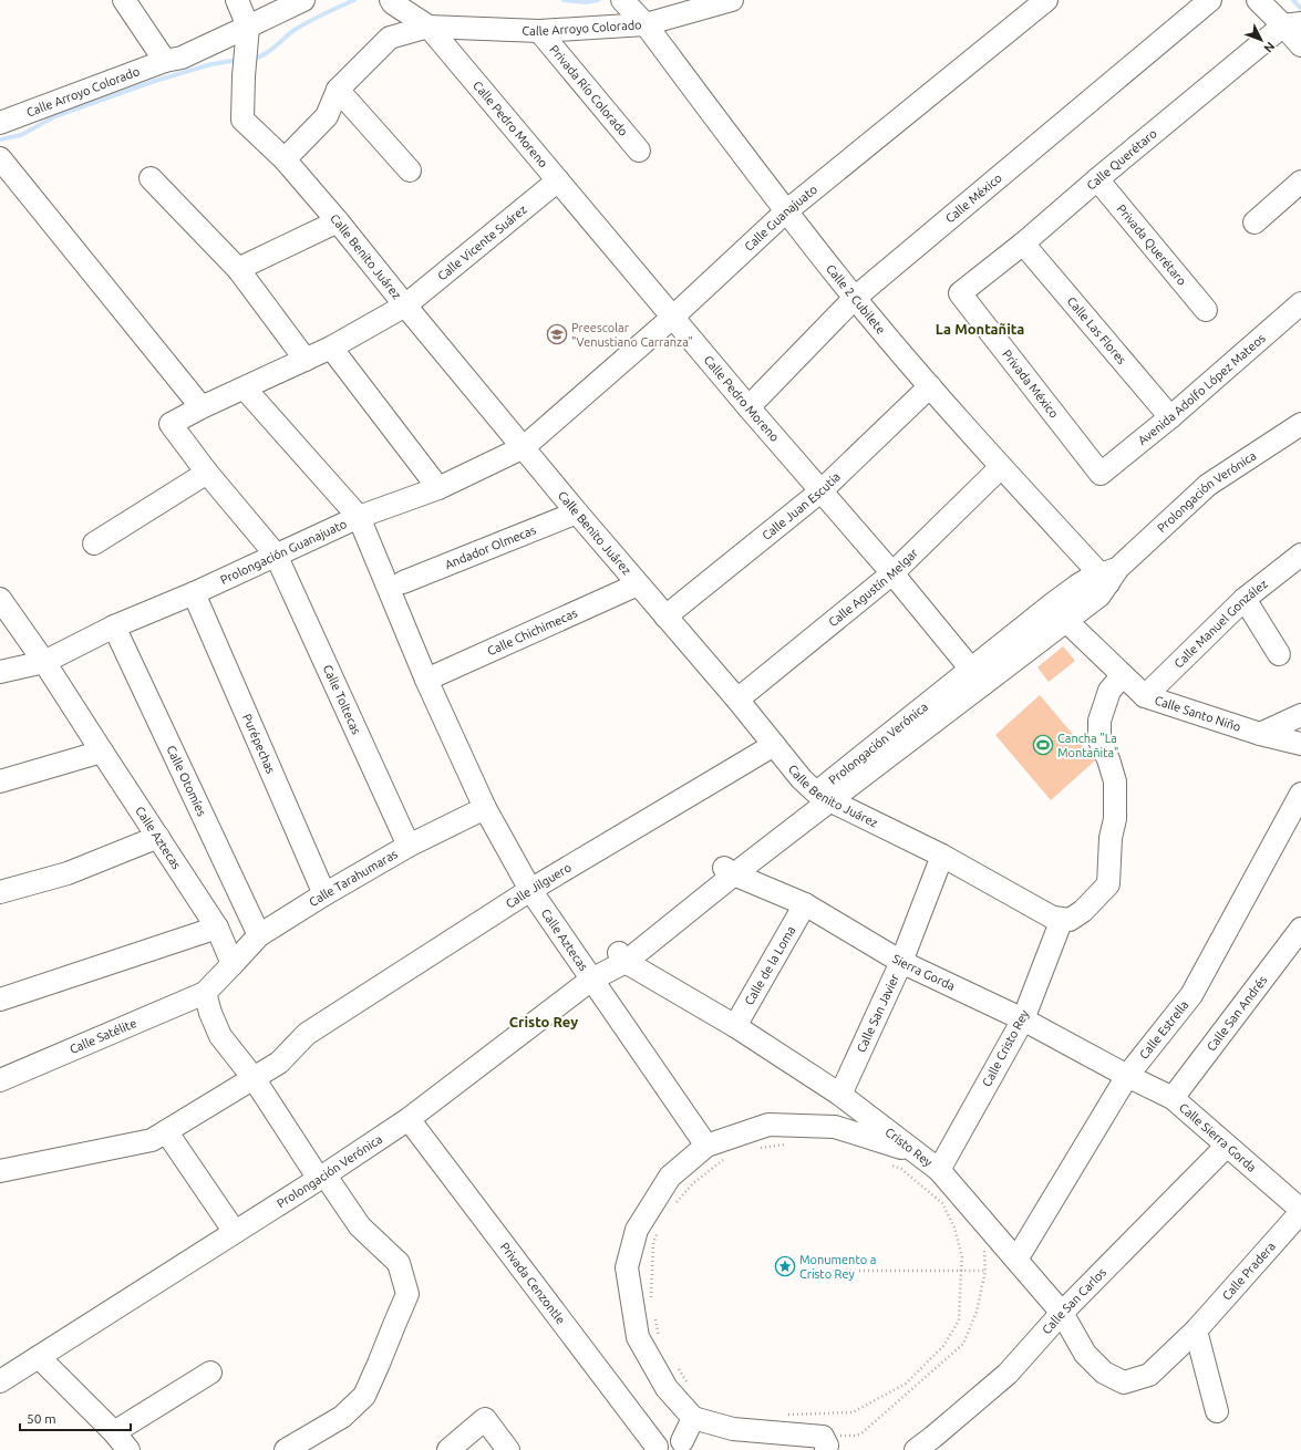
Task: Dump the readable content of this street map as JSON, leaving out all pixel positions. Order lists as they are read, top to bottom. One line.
{"streets":{"street":["Calle Arroyo Colorado","Privada Río Colorado","Calle Pedro Moreno","Calle Querétaro","Calle México","Calle Guanajuato","Calle Vicente Suárez","Privada Querétaro","Calle Benito Juárez","Calle 2 Cubilete","Calle Las Flores","Privada México","Avenida Adolfo López Mateos","Prolongación Verónica","Calle Juan Escutia","Andador Olmecas","Prolongación Guanajuato","Calle Agustín Melgar","Calle Manuel González","Calle Chichimecas","Calle Toltecas","Calle Santo Niño","Purépechas","Calle Otomíes","Calle Aztecas","Calle Tarahumaras","Calle Jilguero","Calle de la Loma","Sierra Gorda","Calle San Javier","Calle San Andrés","Calle Estrella","Calle Satélite","Calle Cristo Rey","Calle Sierra Gorda","Cristo Rey","Calle Pradera","Privada Cenzontle","Calle San Carlos"]},"crossings":[["Calle Arroyo Colorado","Privada Río Colorado"],["Calle Arroyo Colorado","Calle Pedro Moreno"],["Calle Arroyo Colorado","Calle Benito Juárez"],["Calle Arroyo Colorado","Calle 2 Cubilete"],["Calle Pedro Moreno","Calle México"],["Calle Pedro Moreno","Calle Guanajuato"],["Calle Pedro Moreno","Calle Vicente Suárez"],["Calle Pedro Moreno","Prolongación Verónica"],["Calle Pedro Moreno","Calle Juan Escutia"],["Calle Pedro Moreno","Calle Agustín Melgar"],["Calle Querétaro","Privada Querétaro"],["Calle Querétaro","Calle Las Flores"],["Calle Querétaro","Privada México"],["Calle México","Calle 2 Cubilete"],["Calle Guanajuato","Calle Benito Juárez"],["Calle Guanajuato","Calle 2 Cubilete"],["Calle Guanajuato","Prolongación Guanajuato"],["Calle Vicente Suárez","Calle Benito Juárez"],["Calle Vicente Suárez","Calle Toltecas"],["Calle Vicente Suárez","Calle Aztecas"],["Calle Benito Juárez","Prolongación Verónica"],["Calle Benito Juárez","Calle Juan Escutia"],["Calle Benito Juárez","Andador Olmecas"],["Calle Benito Juárez","Prolongación Guanajuato"],["Calle Benito Juárez","Calle Agustín Melgar"],["Calle Benito Juárez","Calle Chichimecas"],["Calle Benito Juárez","Calle Jilguero"],["Calle Benito Juárez","Calle San Javier"],["Calle Benito Juárez","Calle Cristo Rey"],["Calle 2 Cubilete","Prolongación Verónica"],["Calle 2 Cubilete","Calle Juan Escutia"],["Calle 2 Cubilete","Calle Agustín Melgar"],["Calle Las Flores","Avenida Adolfo López Mateos"],["Privada México","Avenida Adolfo López Mateos"],["Prolongación Verónica","Calle Santo Niño"],["Prolongación Verónica","Calle Aztecas"],["Prolongación Verónica","Sierra Gorda"],["Prolongación Verónica","Cristo Rey"],["Prolongación Verónica","Privada Cenzontle"],["Prolongación Guanajuato","Calle Toltecas"],["Prolongación Guanajuato","Purépechas"],["Prolongación Guanajuato","Calle Otomíes"],["Prolongación Guanajuato","Calle Aztecas"],["Calle Manuel González","Calle Santo Niño"],["Calle Chichimecas","Calle Aztecas"],["Calle Toltecas","Calle Tarahumaras"],["Purépechas","Calle Tarahumaras"],["Calle Otomíes","Calle Tarahumaras"],["Calle Aztecas","Calle Tarahumaras"],["Calle Aztecas","Calle Jilguero"],["Calle Aztecas","Cristo Rey"],["Calle de la Loma","Sierra Gorda"],["Calle de la Loma","Cristo Rey"],["Sierra Gorda","Calle San Javier"],["Sierra Gorda","Calle Estrella"],["Sierra Gorda","Calle Cristo Rey"],["Sierra Gorda","Calle Sierra Gorda"],["Calle San Javier","Cristo Rey"],["Calle San Andrés","Calle Sierra Gorda"],["Calle Estrella","Calle Sierra Gorda"],["Calle Estrella","Cristo Rey"],["Calle Cristo Rey","Cristo Rey"],["Calle Sierra Gorda","Calle Pradera"],["Calle Sierra Gorda","Calle San Carlos"],["Cristo Rey","Calle Pradera"],["Cristo Rey","Calle San Carlos"]],"districts":["La Montañita","Cristo Rey"],"places":{"school or university":["Preescolar \"Venustiano Carranza\""],"sports":["Cancha \"La Montañita\""],"place":["Monumento a Cristo Rey"]},"scale_bar":"50 m","north":"bottom right"}
